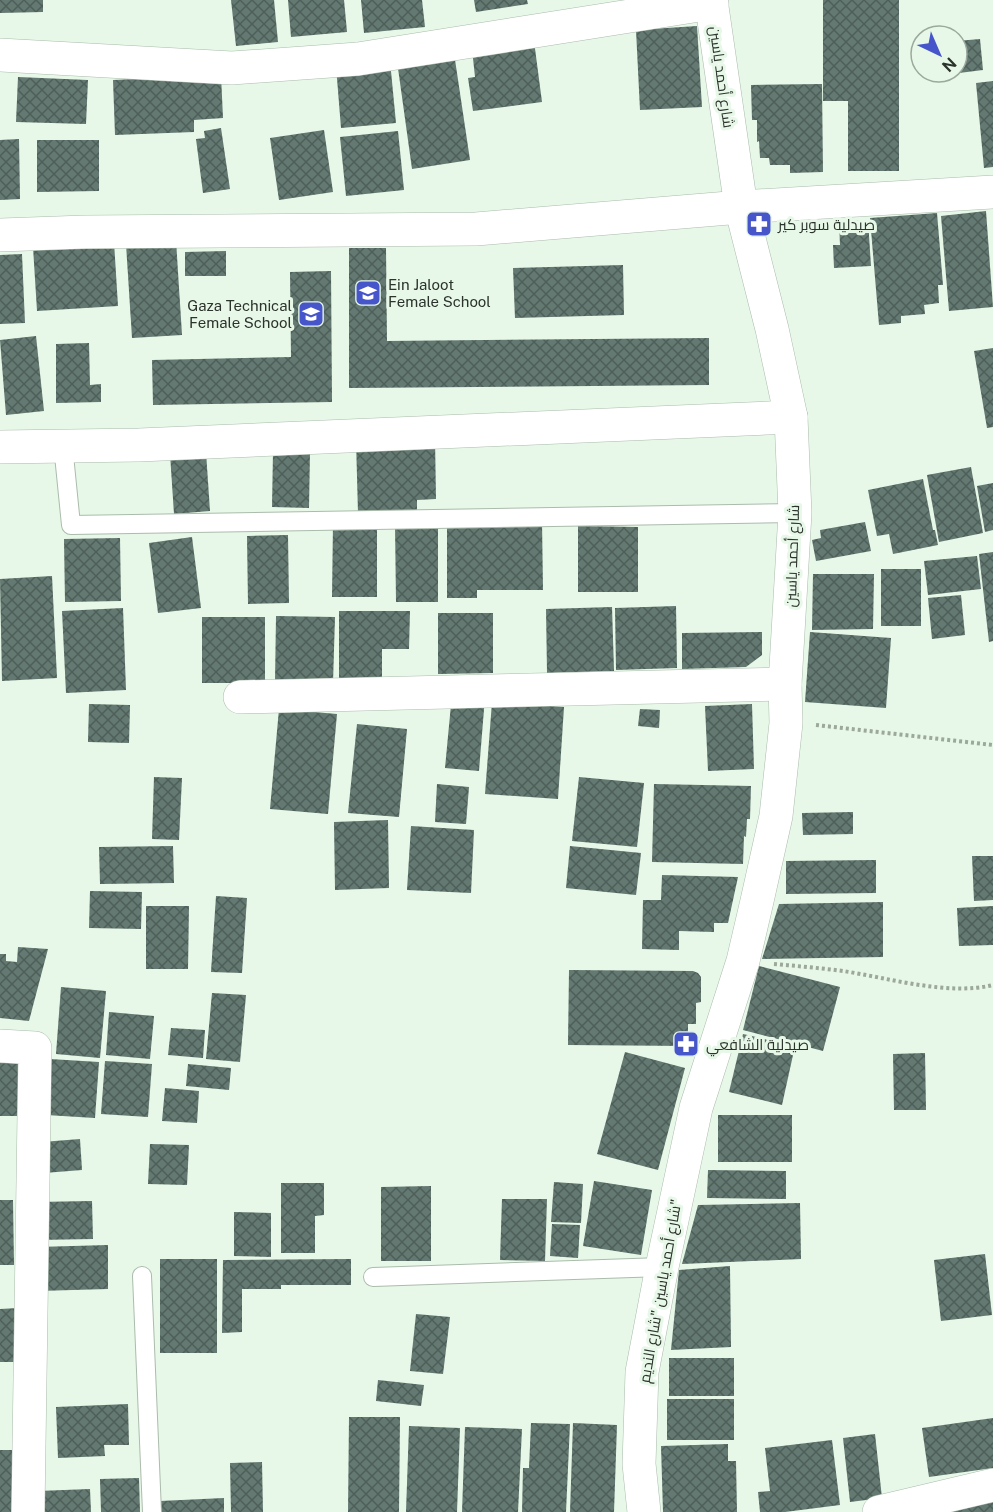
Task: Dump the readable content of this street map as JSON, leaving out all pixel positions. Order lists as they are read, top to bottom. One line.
{"streets":{"street":["شارع أحمد ياسين","شارع أحمد ياسين \"شارع النديم\""]},"crossings":[["شارع أحمد ياسين","شارع أحمد ياسين \"شارع النديم\""]],"places":{"pharmacy":["صيدلية سوبر كير","صيدلية الشافعي"],"school or university":["Ein Jaloot Female School","Gaza Technical Female School"]},"north":"bottom right"}
